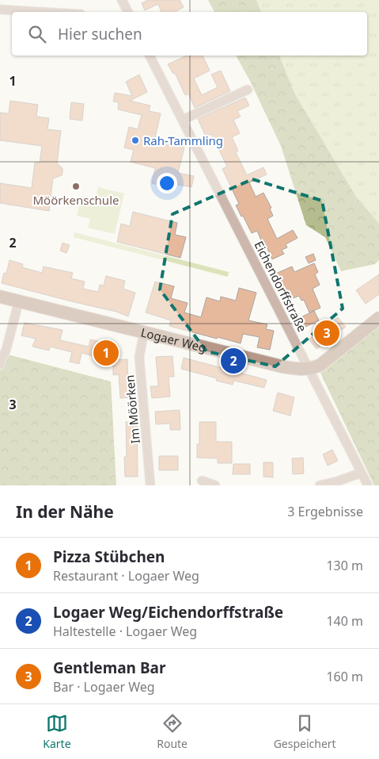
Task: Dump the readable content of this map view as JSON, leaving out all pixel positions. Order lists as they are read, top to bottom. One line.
{"streets":{"street":["Eichendorffstraße","Logaer Weg","Im Möörken"]},"crossings":[["Eichendorffstraße","Logaer Weg"],["Logaer Weg","Im Möörken"]],"places":["Rah-Tammling","Möörkenschule"],"page":{"search":"Hier suchen","pins":["3","1","2"],"heading":["In der Nähe","3 Ergebnisse"],"list":[{"mark":"1","name":"Pizza Stübchen","note":"Restaurant · Logaer Weg","value":"130 m"},{"mark":"2","name":"Logaer Weg/Eichendorffstraße","note":"Haltestelle · Logaer Weg","value":"140 m"},{"mark":"3","name":"Gentleman Bar","note":"Bar · Logaer Weg","value":"160 m"}],"nav":["Karte","Route","Gespeichert"]},"grid":{"rows":["1","2","3"]}}
